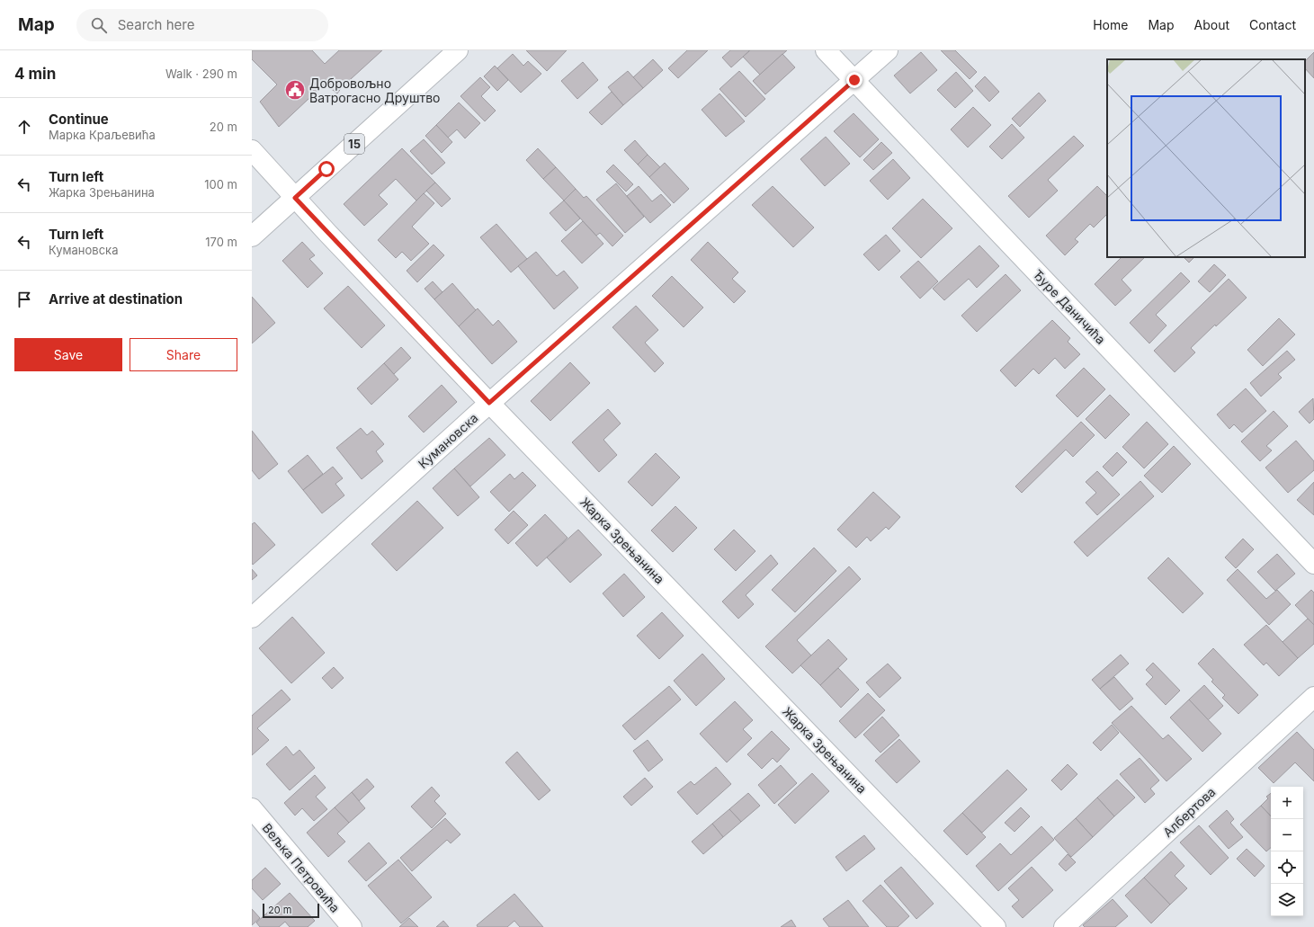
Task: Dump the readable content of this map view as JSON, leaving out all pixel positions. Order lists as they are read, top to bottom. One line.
{"streets":{"street":["15","Ђуре Даничића","Кумановска","Жарка Зрењанина","Албертова","Вељка Петровића"]},"crossings":[["15","Жарка Зрењанина"],["Ђуре Даничића","Кумановска"],["Кумановска","Жарка Зрењанина"]],"places":{"public building":["Добровољно Ватрогасно Друштво"]},"scale_bar":"20 m","page":{"header":"Map","search":"Search here","nav":["Home","Map","About","Contact"],"heading":["4 min","Walk · 290 m"],"list":[["Continue","Марка Краљевића","20 m"],["Turn left","Жарка Зрењанина","100 m"],["Turn left","Кумановска","170 m"],"Arrive at destination"],"buttons":["Save","Share"],"map_buttons":["+","−"],"scale":"20 m"}}
